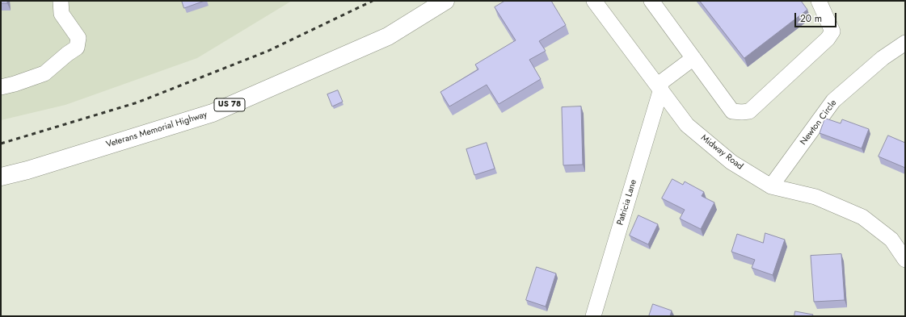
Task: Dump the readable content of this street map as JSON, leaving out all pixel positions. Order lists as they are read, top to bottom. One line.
{"streets":{"main road":["US 78","Veterans Memorial Highway"],"street":["Newton Circle","Midway Road","Patricia Lane"]},"crossings":[["Newton Circle","Midway Road"],["Midway Road","Patricia Lane"]],"scale_bar":"20 m"}
